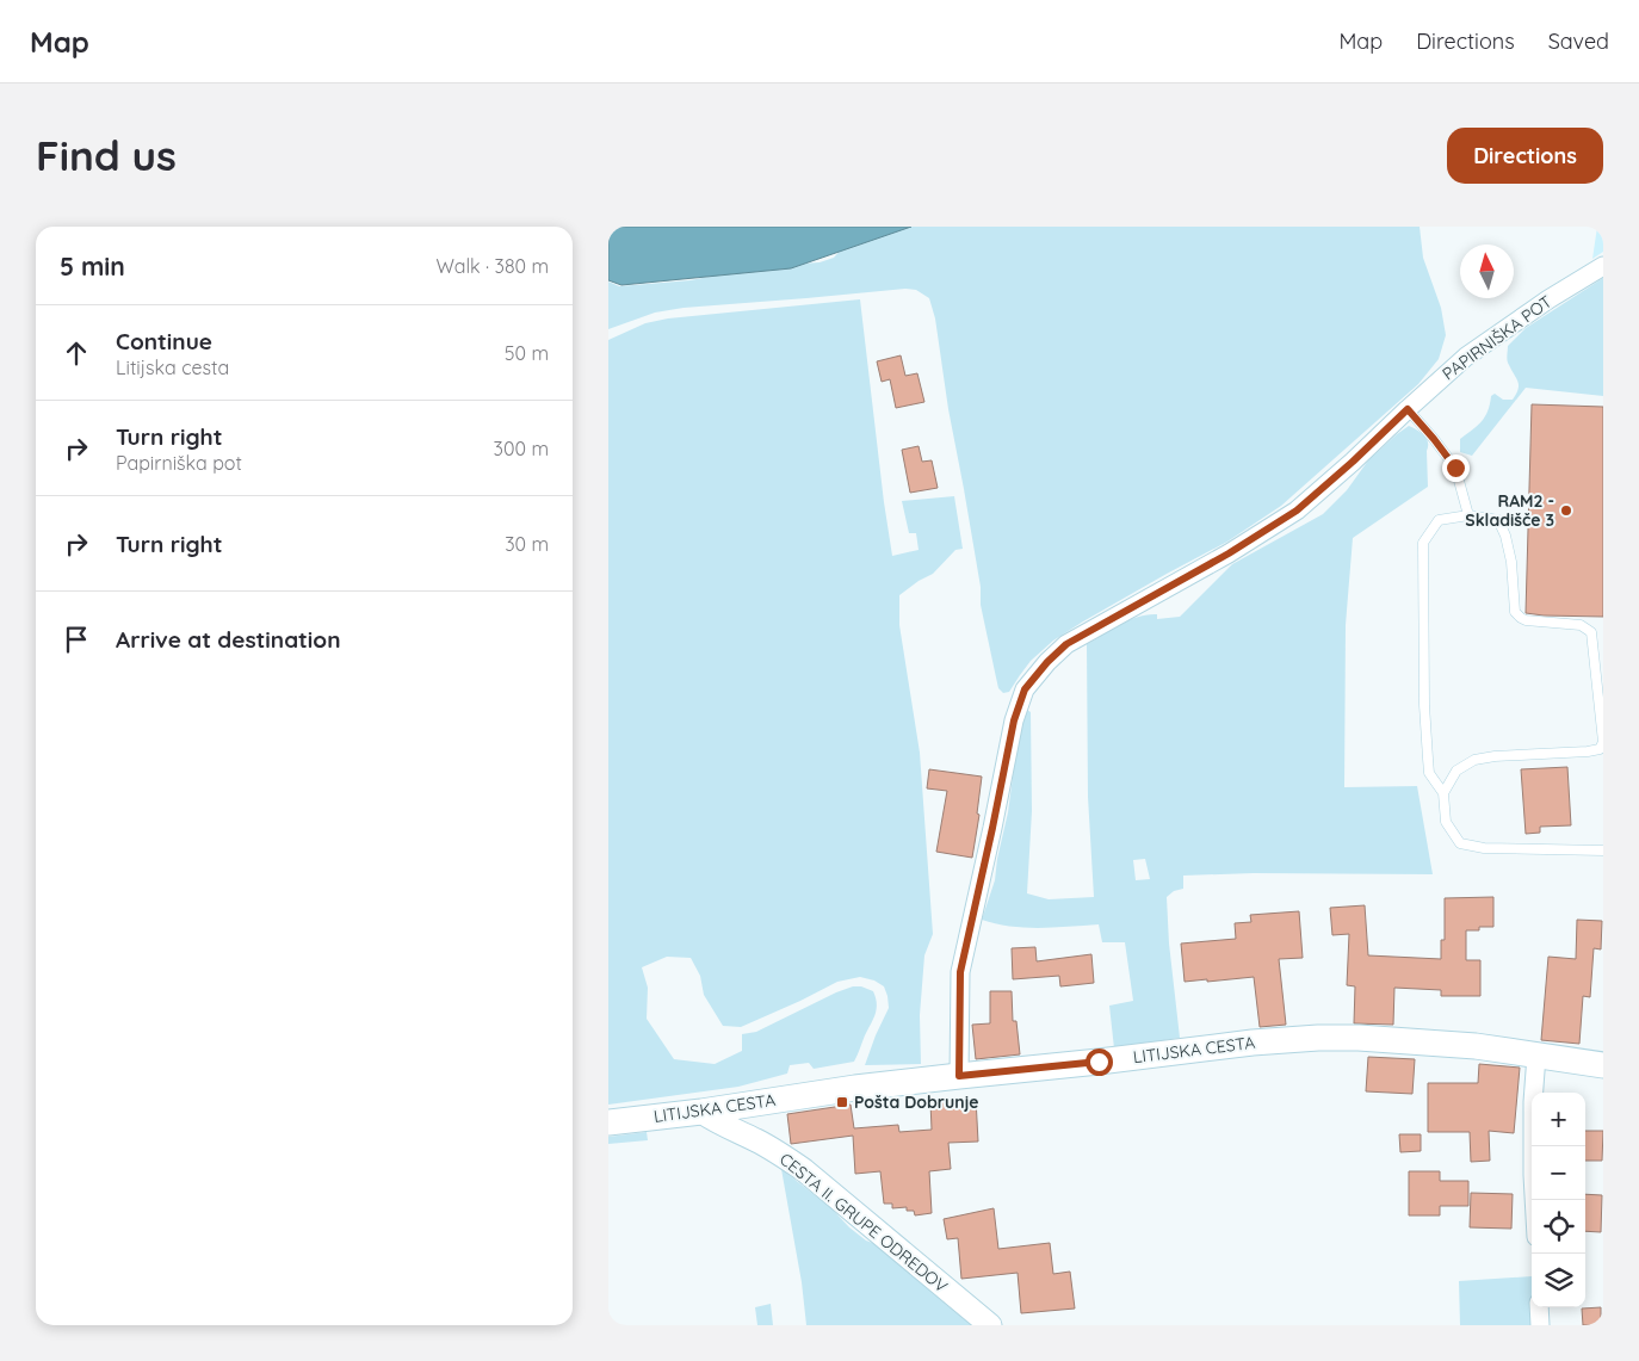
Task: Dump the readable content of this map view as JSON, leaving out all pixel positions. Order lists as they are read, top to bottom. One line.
{"streets":{"main road":["LITIJSKA CESTA"],"street":["PAPIRNIŠKA POT","CESTA II. GRUPE ODREDOV"]},"crossings":[["PAPIRNIŠKA POT","LITIJSKA CESTA"],["LITIJSKA CESTA","CESTA II. GRUPE ODREDOV"]],"places":{"other":["RAM2 - Skladišče 3"],"transit":["Pošta Dobrunje"]},"north":"top","page":{"header":"Map","nav":["Map","Directions","Saved"],"buttons":"Directions","title":"Find us","heading":["5 min","Walk · 380 m"],"list":[["Continue","Litijska cesta","50 m"],["Turn right","Papirniška pot","300 m"],["Turn right","30 m"],"Arrive at destination"],"map_buttons":["+","−"]}}
